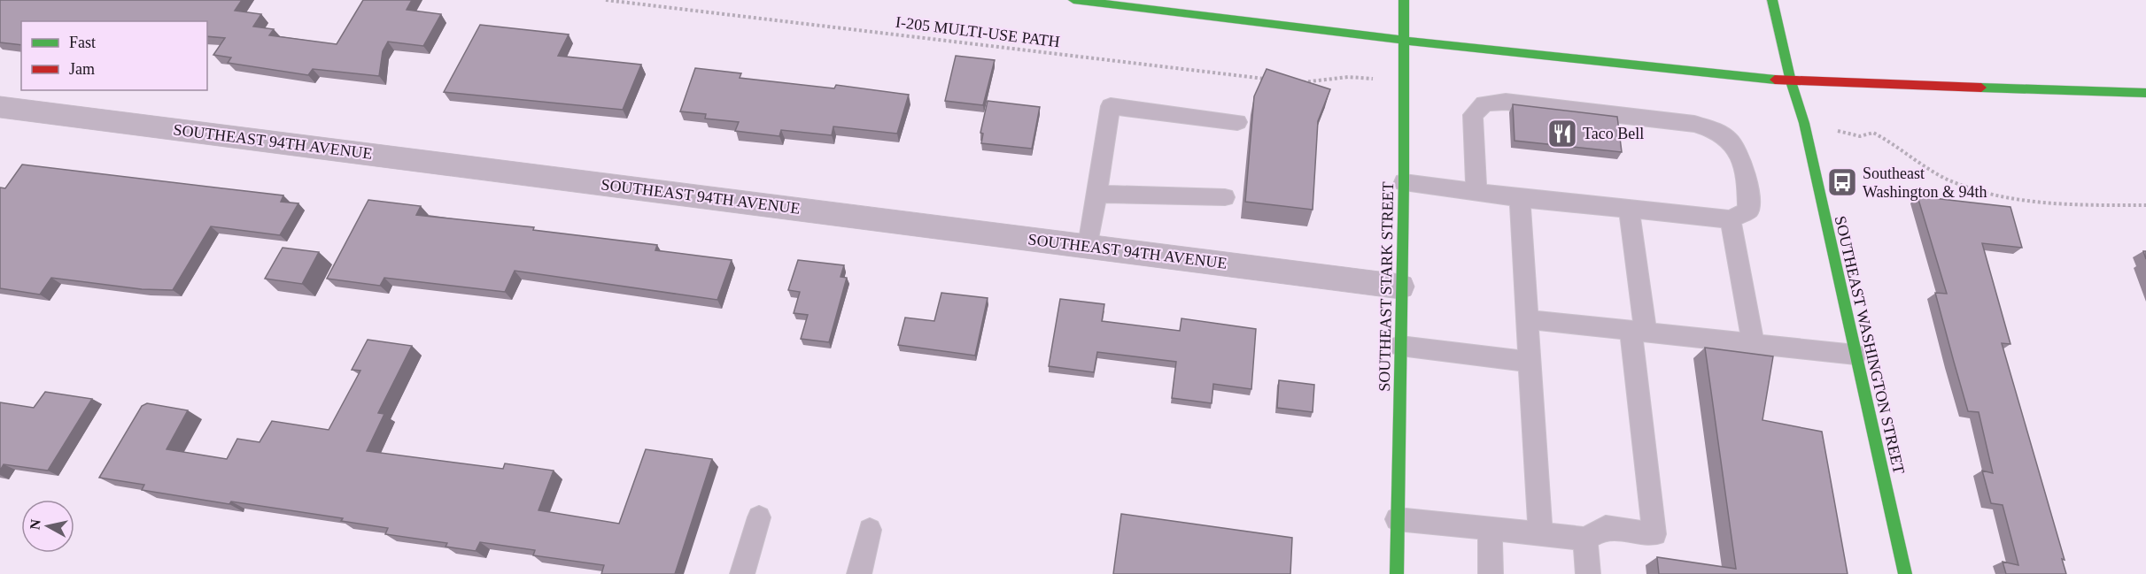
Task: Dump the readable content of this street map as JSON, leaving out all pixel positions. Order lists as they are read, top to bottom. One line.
{"streets":{"main road":["SOUTHEAST STARK STREET","SOUTHEAST WASHINGTON STREET"],"street":["SOUTHEAST 94TH AVENUE"],"path":["I-205 MULTI-USE PATH"]},"crossings":[["SOUTHEAST 94TH AVENUE","SOUTHEAST STARK STREET"]],"places":{"restaurant":["Taco Bell"],"bus stop":["Southeast Washington & 94th"]},"legend":["Fast","Jam"],"north":"left"}
